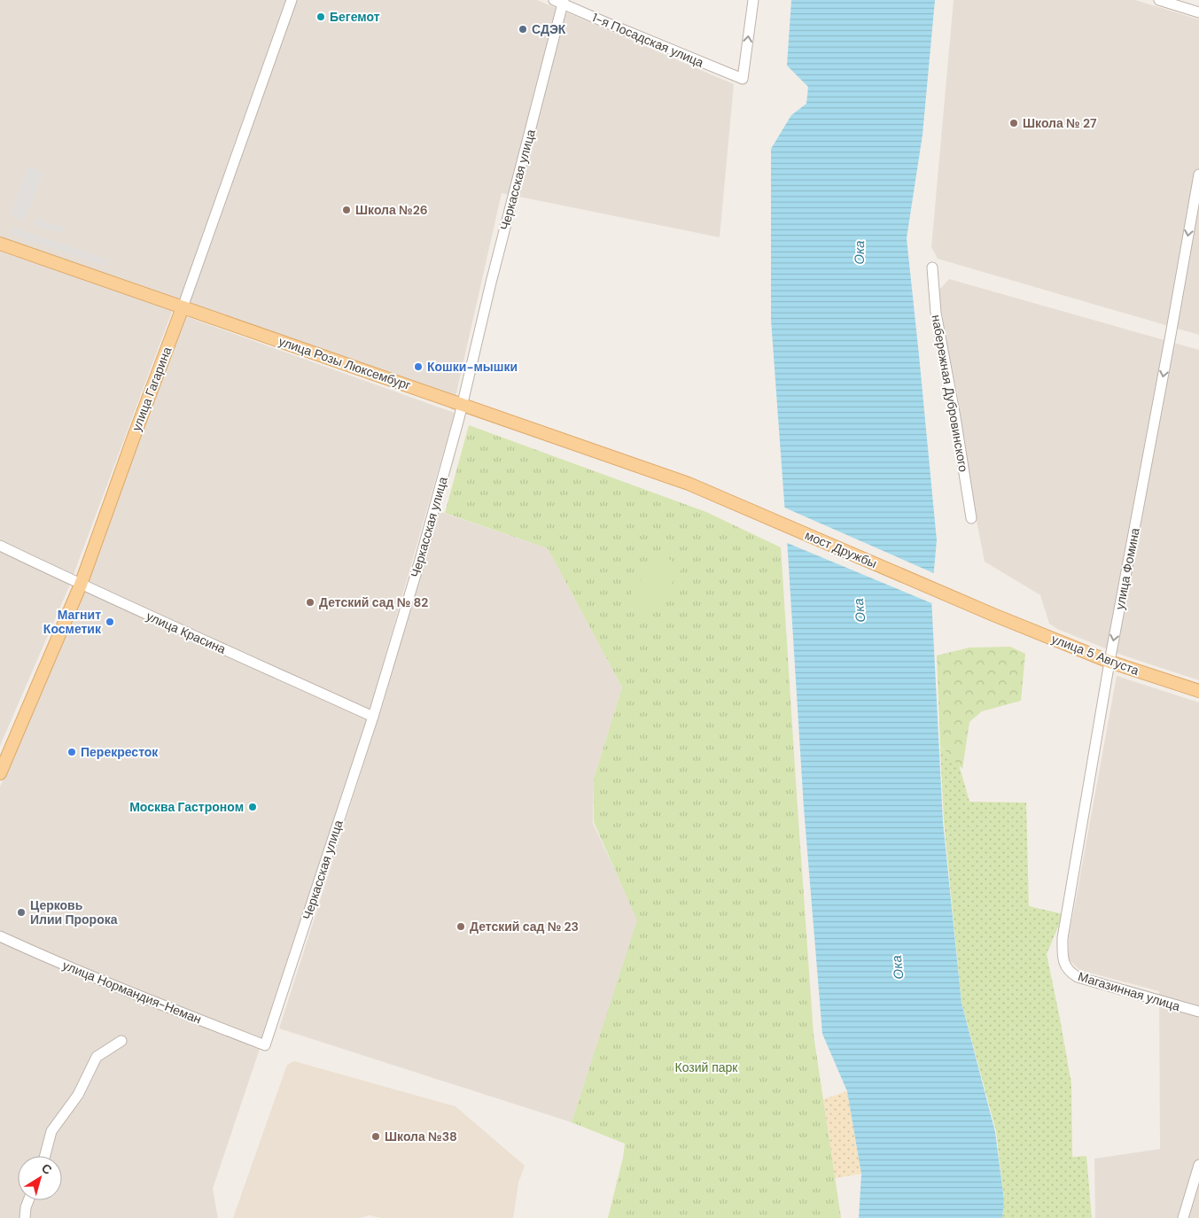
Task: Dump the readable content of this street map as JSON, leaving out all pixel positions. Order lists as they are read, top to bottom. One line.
{"streets":{"main road":["улица Розы Люксембург","улица Гагарина","мост Дружбы","улица 5 Августа"],"street":["1-я Посадская улица","Черкасская улица","набережная Дубровинского","улица Фомина","улица Красина","Магазинная улица","улица Нормандия-Неман"]},"crossings":[["1-я Посадская улица","Черкасская улица"],["Черкасская улица","улица Розы Люксембург"],["Черкасская улица","улица Красина"],["Черкасская улица","улица Нормандия-Неман"],["улица Розы Люксембург","улица Гагарина"],["улица Розы Люксембург","мост Дружбы"],["улица Гагарина","улица Красина"],["мост Дружбы","улица 5 Августа"],["улица Фомина","улица 5 Августа"],["улица Фомина","Магазинная улица"]],"one_way":["улица Фомина"],"water":["Ока"],"parks":["Козий парк"],"places":["Бегемот","СДЭК","Школа № 27","Школа №26","Кошки-мышки","Детский сад № 82","Магнит Косметик","Перекресток","Москва Гастроном","Церковь Илии Пророка","Детский сад № 23","Школа №38"],"north":"top right"}
